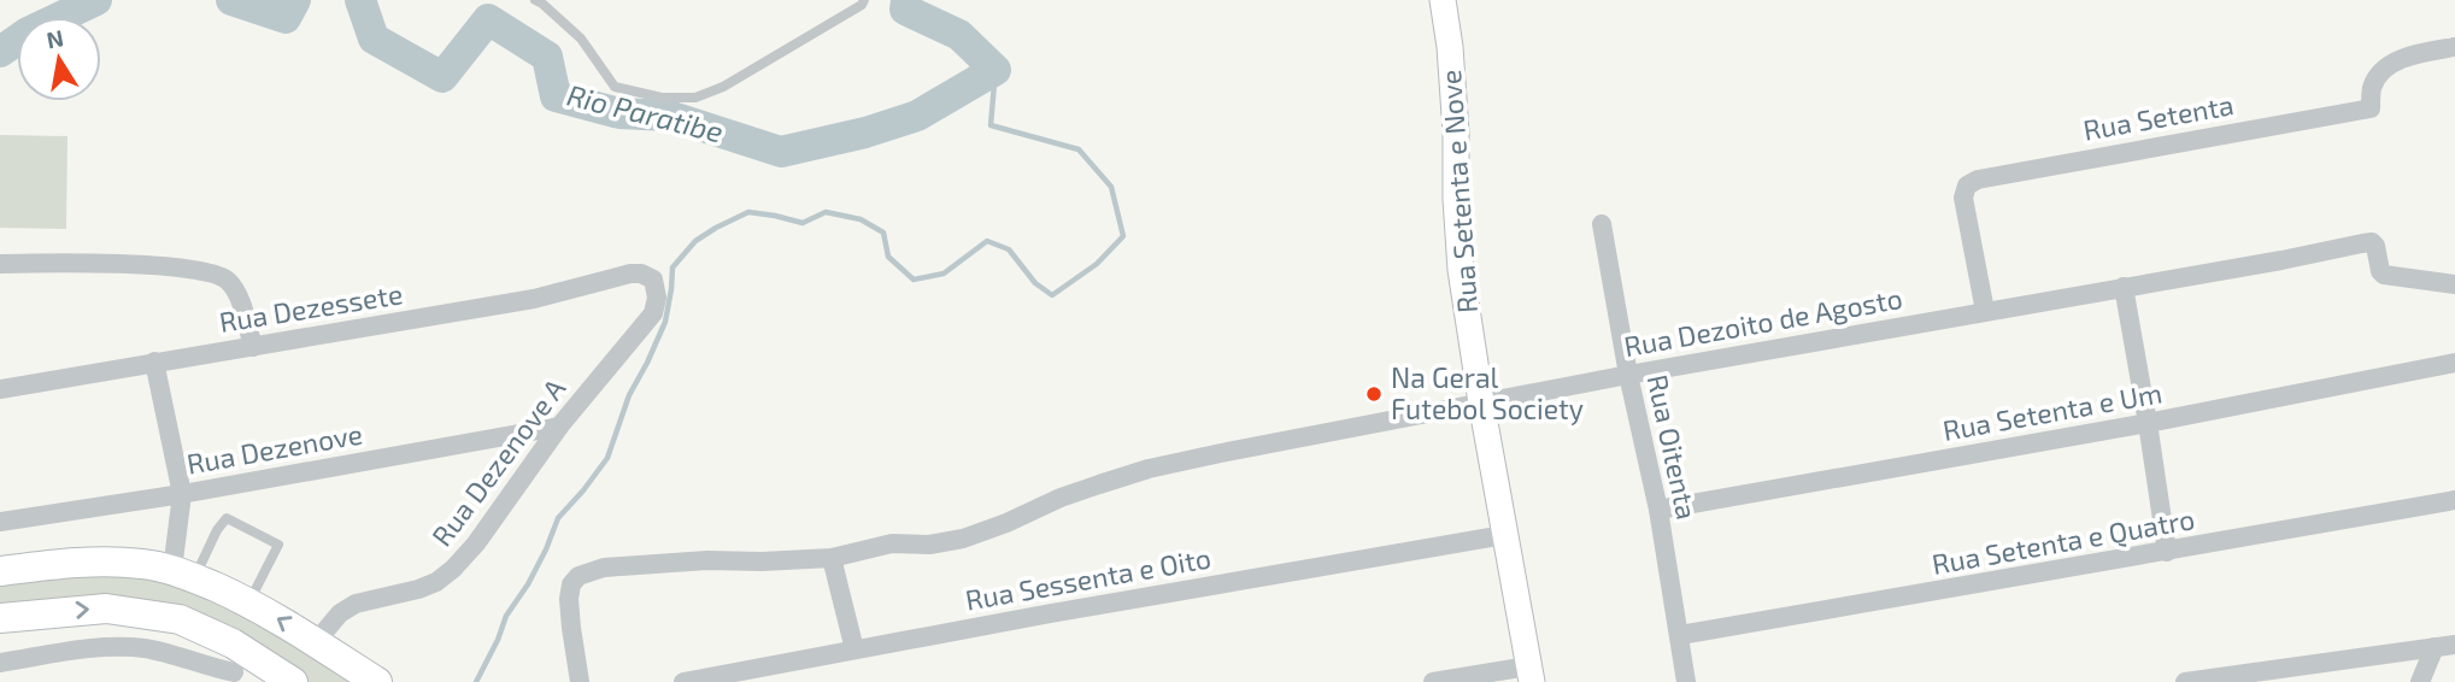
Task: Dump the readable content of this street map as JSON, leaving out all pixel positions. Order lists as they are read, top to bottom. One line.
{"streets":{"street":["Rua Setenta","Rua Setenta e Nove","Rua Dezessete","Rua Dezoito de Agosto","Rua Setenta e Um","Rua Oitenta","Rua Dezenove","Rua Dezenove A","Rua Setenta e Quatro","Rua Sessenta e Oito"]},"crossings":[["Rua Setenta","Rua Dezoito de Agosto"],["Rua Setenta e Nove","Rua Dezoito de Agosto"],["Rua Setenta e Nove","Rua Sessenta e Oito"],["Rua Dezessete","Rua Dezenove A"],["Rua Dezoito de Agosto","Rua Oitenta"],["Rua Setenta e Um","Rua Oitenta"],["Rua Oitenta","Rua Setenta e Quatro"],["Rua Dezenove","Rua Dezenove A"]],"water":["Rio Paratibe"],"places":["Na Geral Futebol Society"],"north":"top"}
